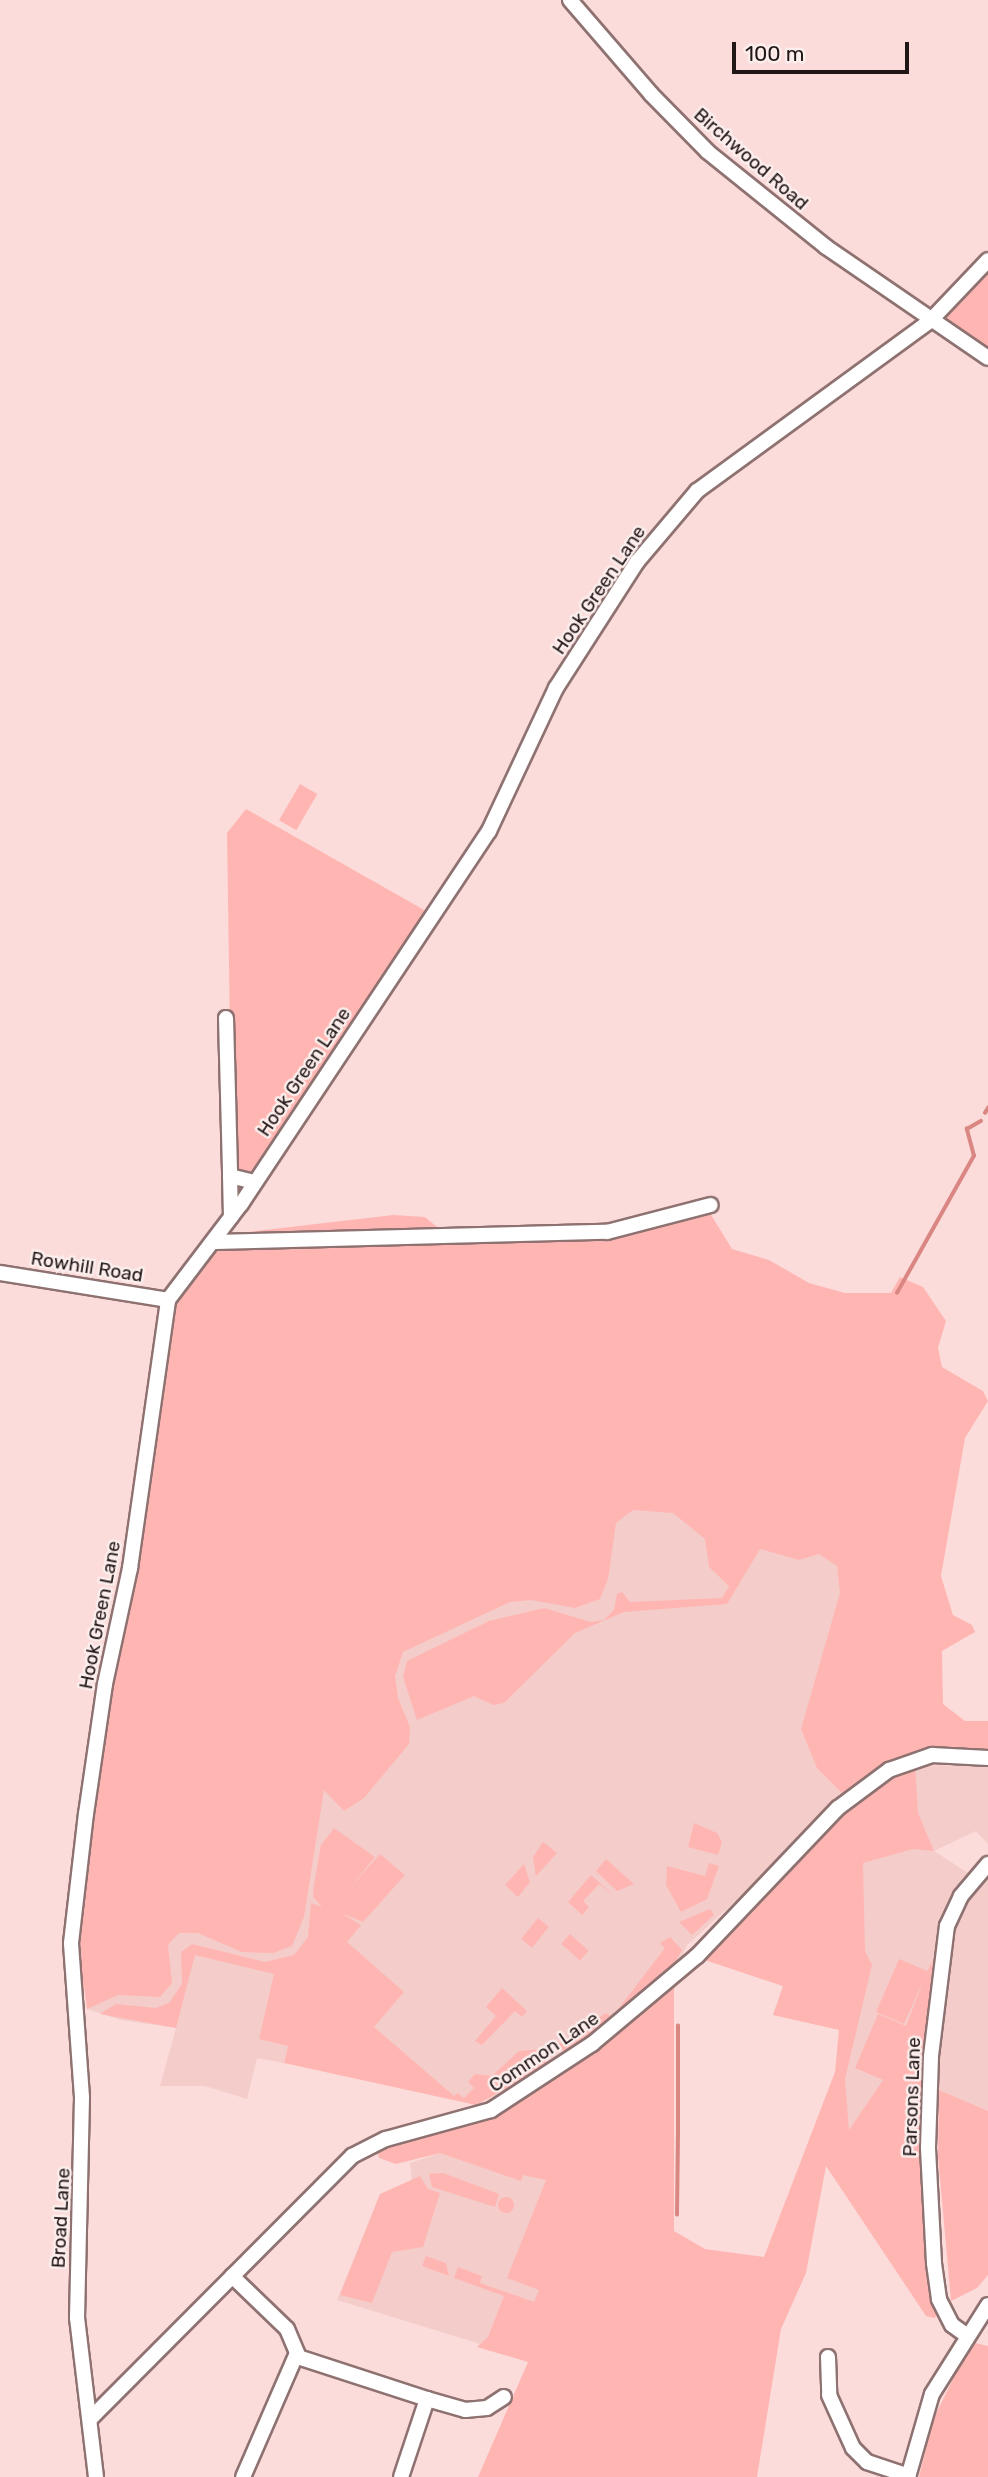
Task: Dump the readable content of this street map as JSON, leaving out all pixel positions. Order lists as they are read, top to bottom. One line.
{"streets":{"street":["Birchwood Road","Hook Green Lane","Rowhill Road","Common Lane","Parsons Lane","Broad Lane"]},"crossings":[["Birchwood Road","Hook Green Lane"],["Hook Green Lane","Rowhill Road"],["Hook Green Lane","Broad Lane"],["Common Lane","Broad Lane"]],"scale_bar":"100 m"}
